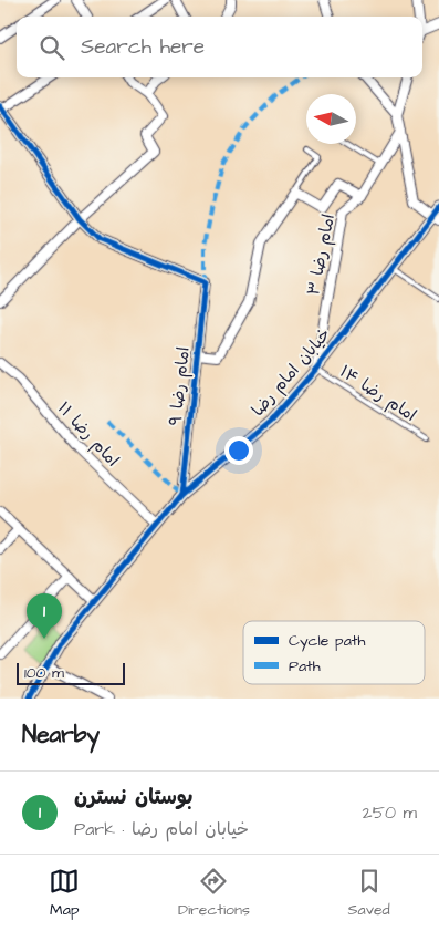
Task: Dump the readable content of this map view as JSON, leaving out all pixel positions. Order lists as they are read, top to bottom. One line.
{"streets":{"street":["امام رضا ۳","خیابان امام رضا","امام رضا ۹","امام رضا ۱۱"],"lane":["امام رضا ۱۴"]},"crossings":[["امام رضا ۳","خیابان امام رضا"],["امام رضا ۳","امام رضا ۱۴"],["خیابان امام رضا","امام رضا ۹"],["خیابان امام رضا","امام رضا ۱۴"],["خیابان امام رضا","امام رضا ۱۱"]],"legend":["Cycle path","Path"],"scale_bar":"100 m","north":"left","page":{"search":"Search here","pins":"1","scale":"100 m","heading":"Nearby","list":[{"mark":"1","name":"بوستان نسترن","note":"Park · خیابان امام رضا","value":"250 m"}],"nav":["Map","Directions","Saved"]}}
